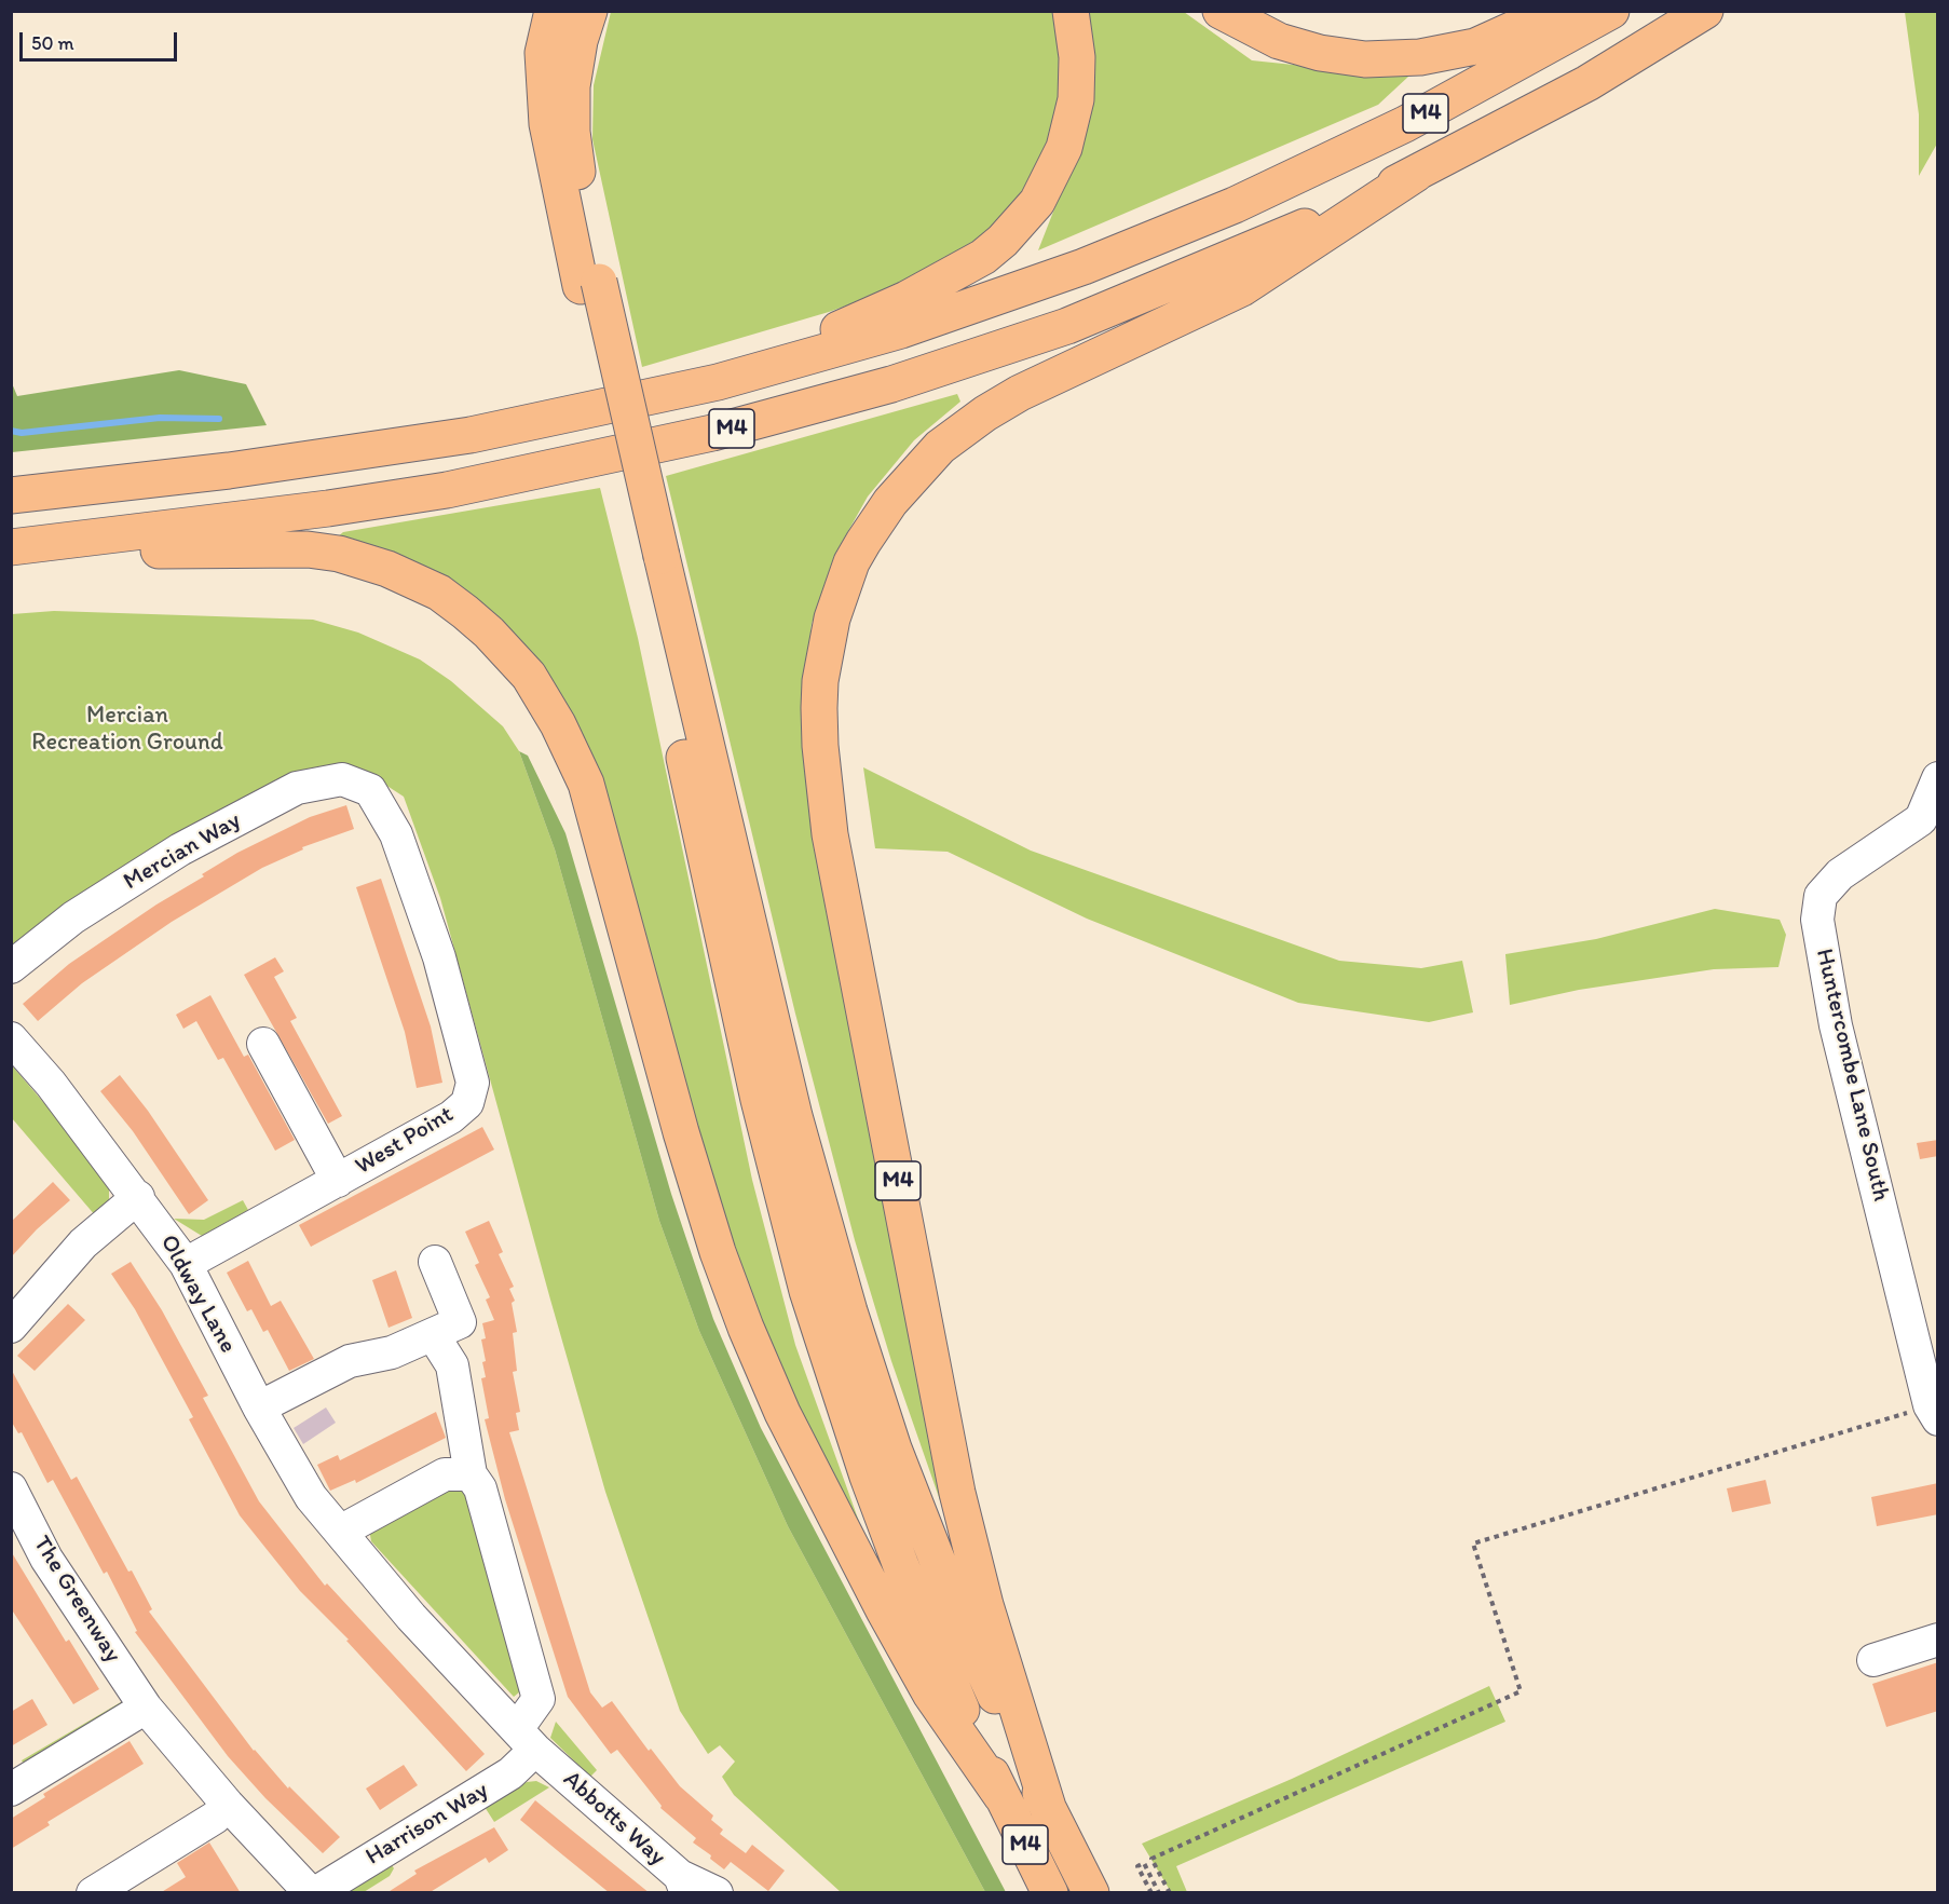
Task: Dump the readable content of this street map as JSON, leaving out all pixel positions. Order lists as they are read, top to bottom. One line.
{"streets":{"highway":["M4"],"street":["Mercian Way","Huntercombe Lane South","West Point","Oldway Lane","The Greenway","Abbotts Way","Harrison Way"]},"crossings":[["Mercian Way","West Point"],["West Point","Oldway Lane"],["Oldway Lane","Abbotts Way"],["Oldway Lane","Harrison Way"],["The Greenway","Harrison Way"],["Abbotts Way","Harrison Way"]],"parks":["Mercian Recreation Ground"],"scale_bar":"50 m"}
